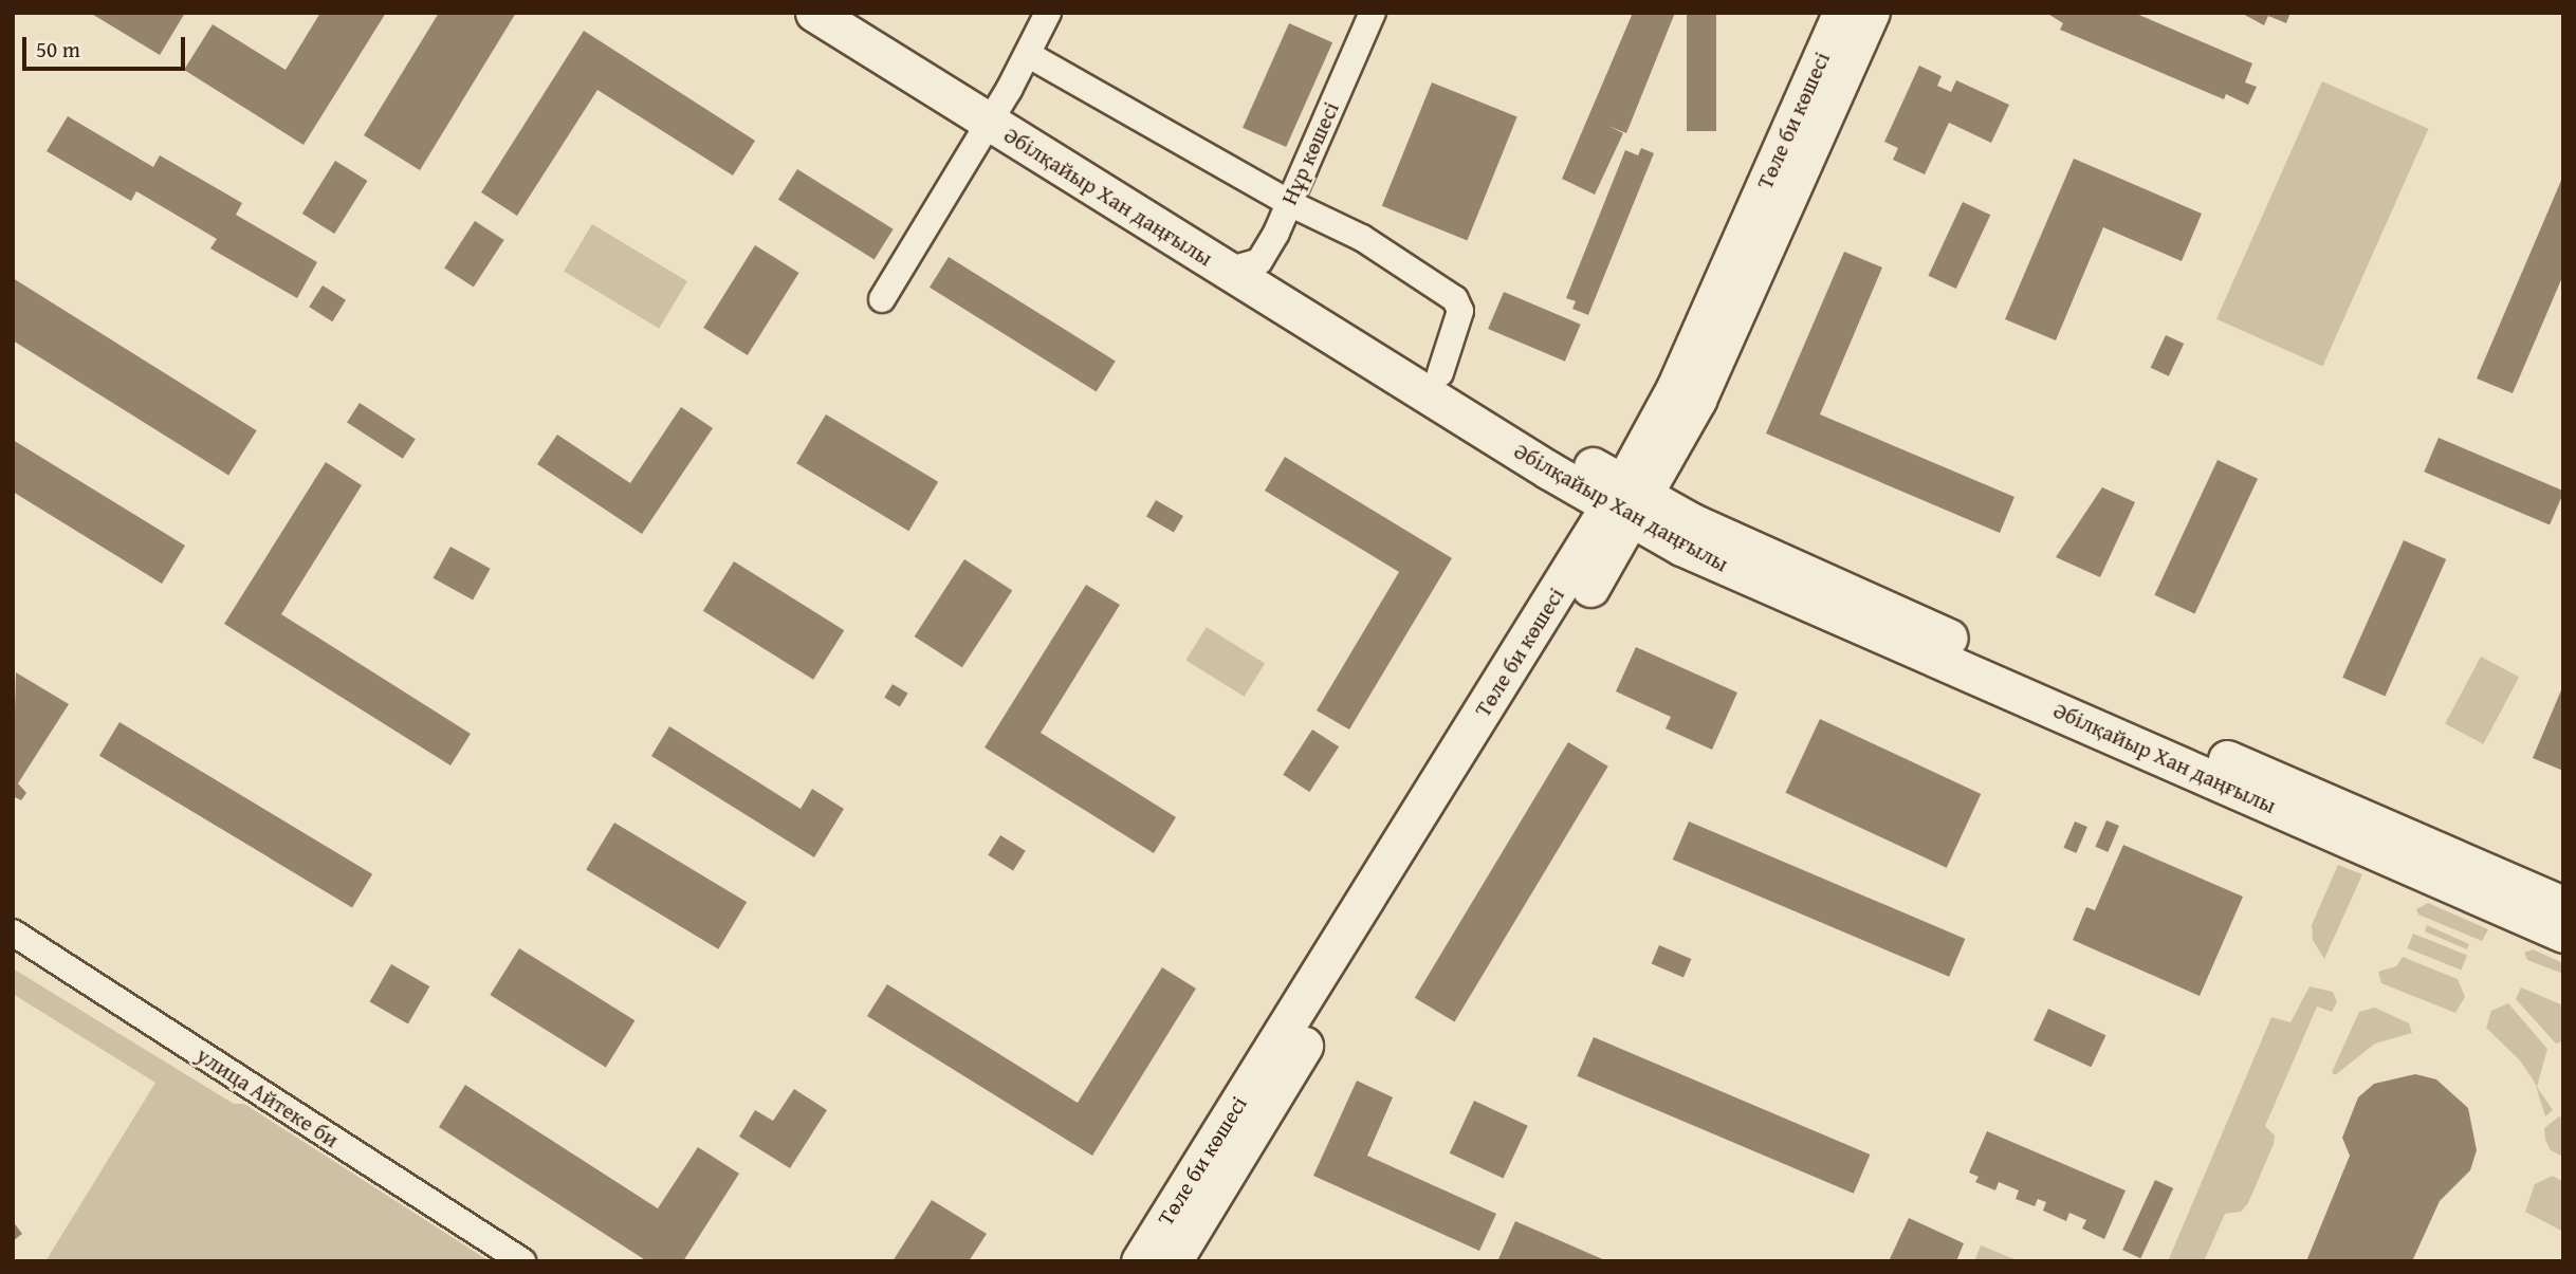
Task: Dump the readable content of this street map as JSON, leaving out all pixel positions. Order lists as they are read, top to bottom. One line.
{"streets":{"main road":["Төле би көшесі","Әбілқайыр Хан даңғылы"],"street":["Нұр көшесі","улица Айтеке би"]},"crossings":[["Төле би көшесі","Әбілқайыр Хан даңғылы"],["Нұр көшесі","Әбілқайыр Хан даңғылы"]],"scale_bar":"50 m"}
